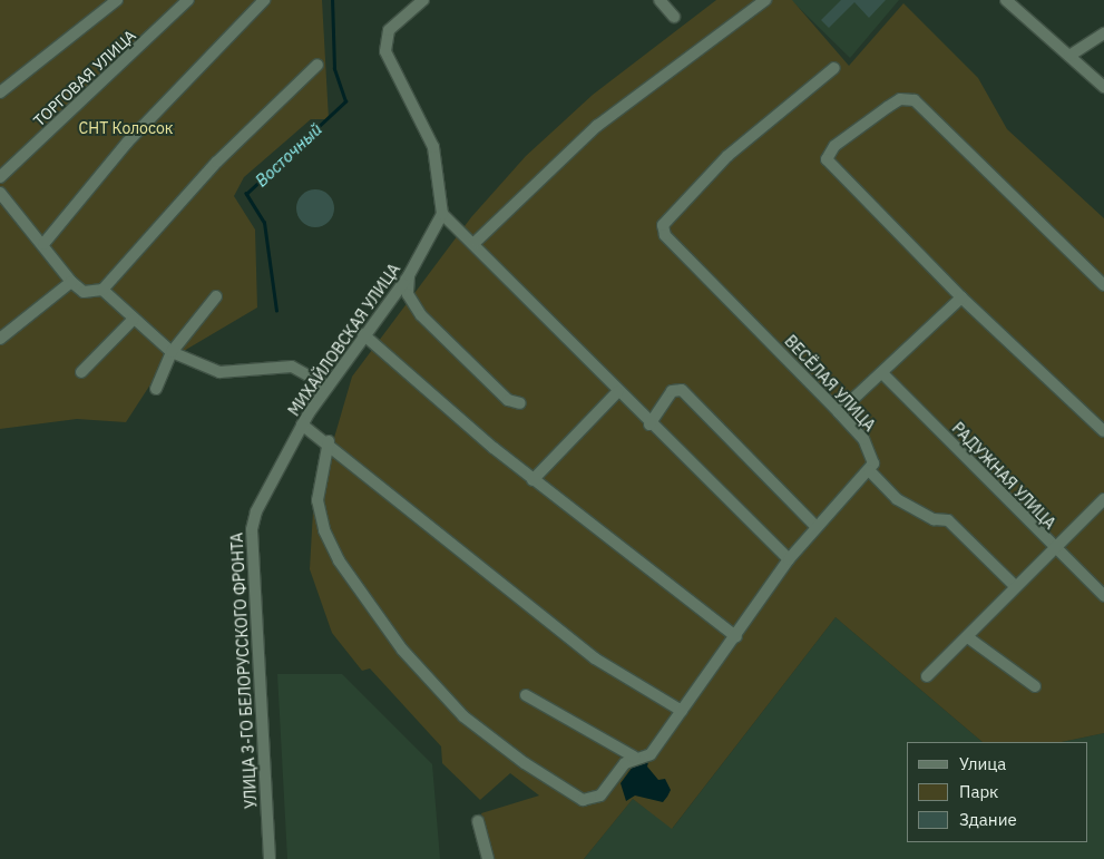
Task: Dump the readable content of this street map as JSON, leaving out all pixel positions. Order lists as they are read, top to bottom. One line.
{"streets":{"street":["ТОРГОВАЯ УЛИЦА","МИХАЙЛОВСКАЯ УЛИЦА","ВЕСЁЛАЯ УЛИЦА","РАДУЖНАЯ УЛИЦА","УЛИЦА 3-ГО БЕЛОРУССКОГО ФРОНТА"]},"crossings":[["МИХАЙЛОВСКАЯ УЛИЦА","УЛИЦА 3-ГО БЕЛОРУССКОГО ФРОНТА"]],"water":["Восточный"],"parks":["СНТ Колосок"],"legend":["Улица","Парк","Здание"]}
